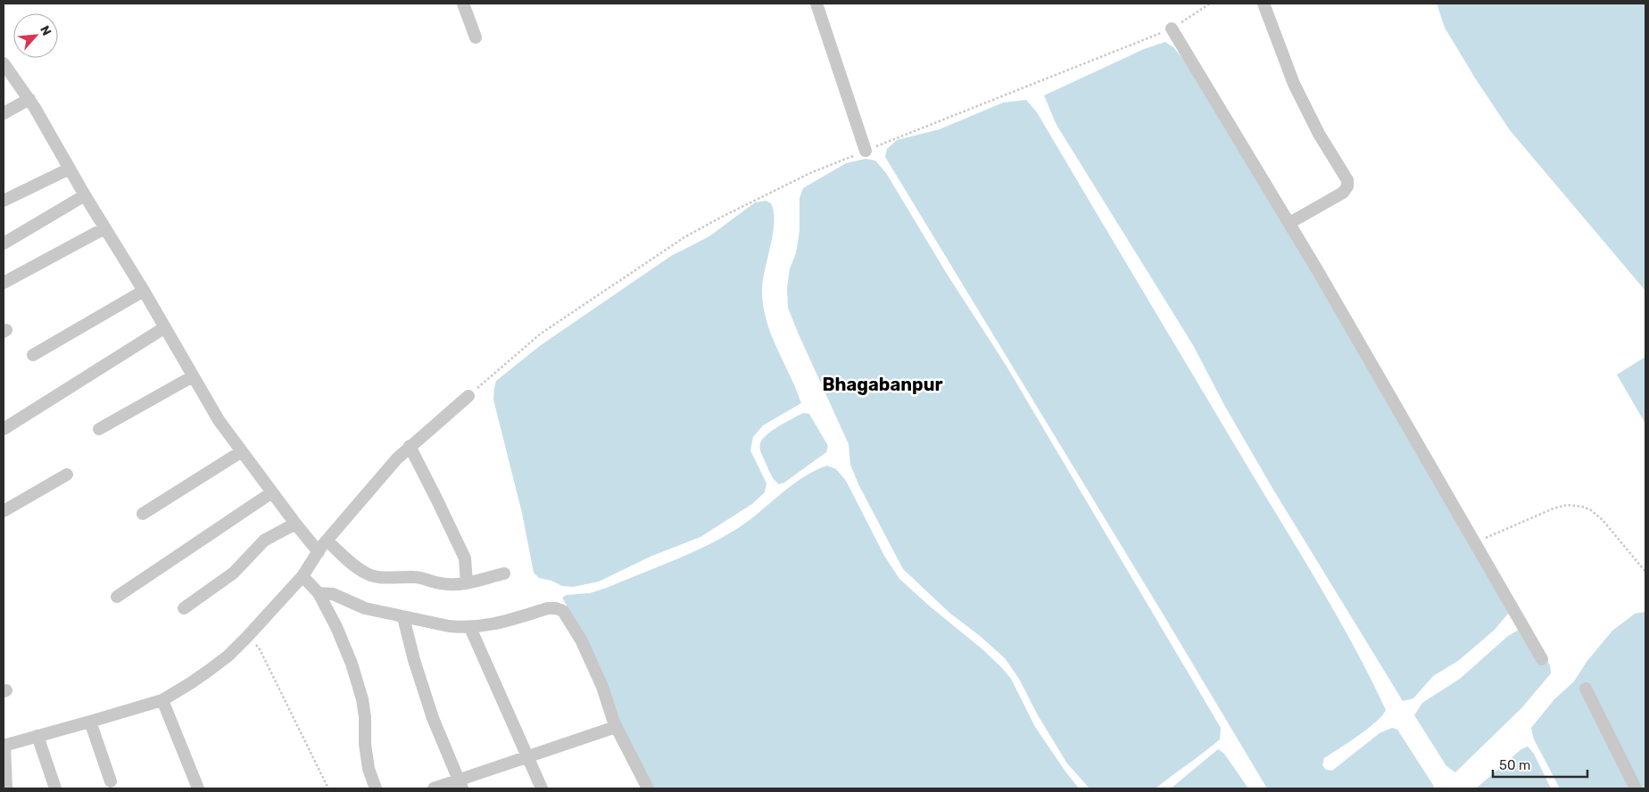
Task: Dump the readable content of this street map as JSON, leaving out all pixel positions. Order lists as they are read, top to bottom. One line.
{"districts":["Bhagabanpur"],"scale_bar":"50 m","north":"top right"}
